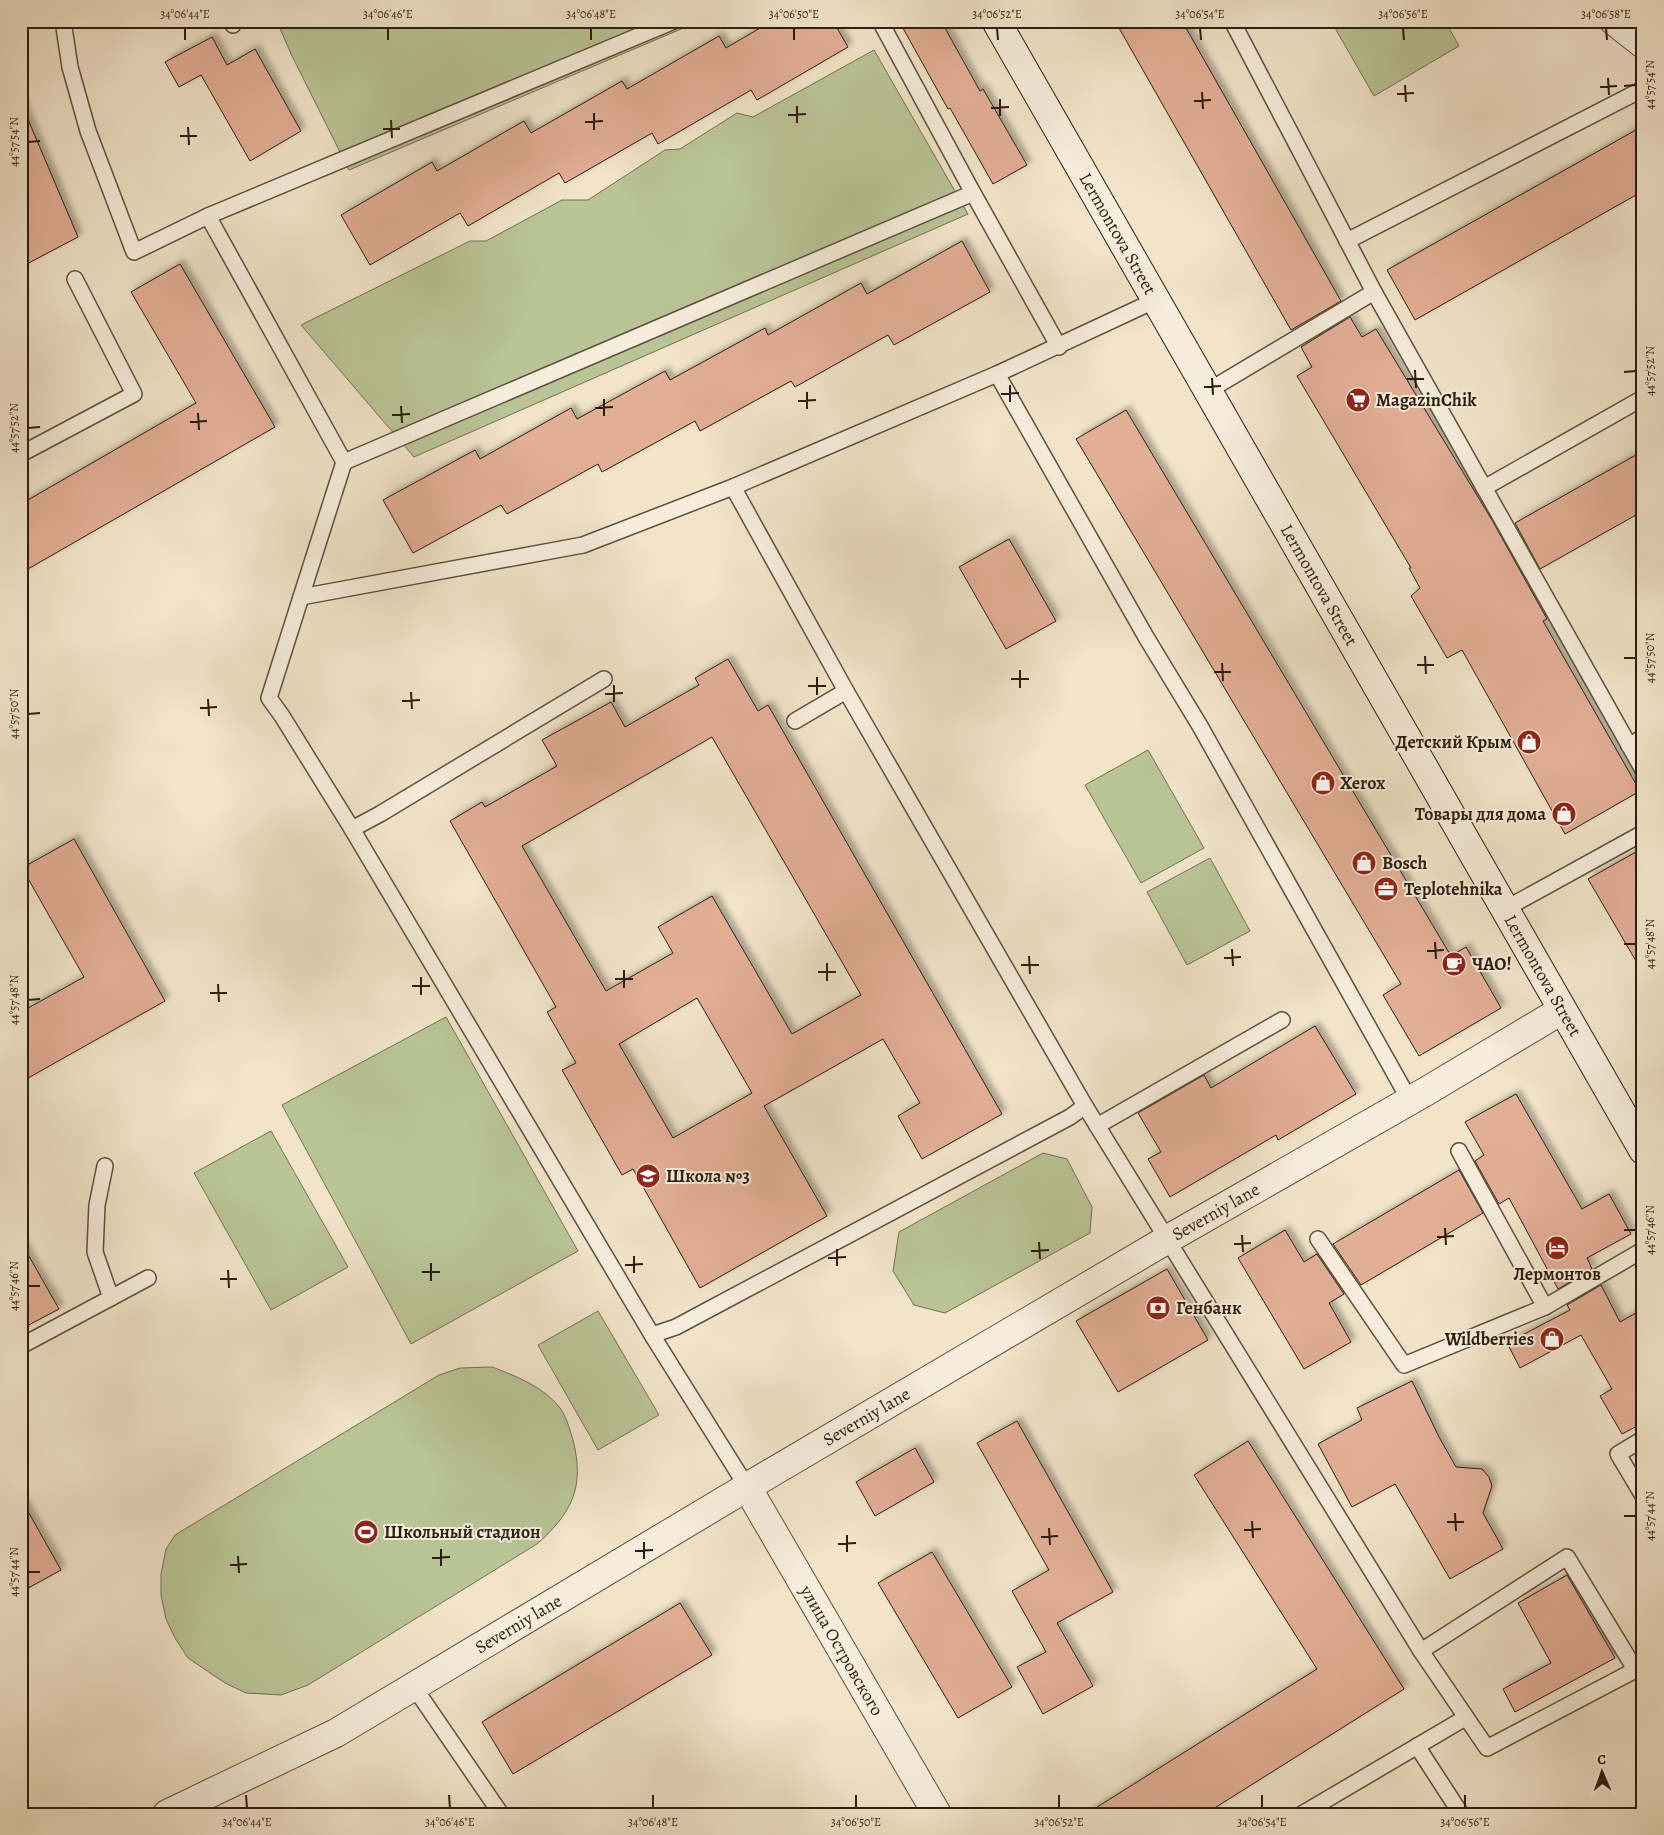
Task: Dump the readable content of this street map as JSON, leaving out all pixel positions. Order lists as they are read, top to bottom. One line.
{"streets":{"street":["Lermontova Street","Severniy lane","улица Островского"]},"crossings":[["Lermontova Street","Severniy lane"],["Severniy lane","улица Островского"]],"places":{"supermarket":["MagazinChik"],"shop":["Детский Крым","Xerox","Товары для дома","Bosch","Wildberries"],"office":["Teplotehnika"],"cafe":["ЧАО!"],"school or university":["Школа №3"],"hotel":["Лермонтов"],"bank":["Генбанк"],"sports":["Школьный стадион"]},"north":"top","coordinates":["34°06'44\"E","34°06'46\"E","34°06'48\"E","34°06'50\"E","34°06'52\"E","34°06'54\"E","34°06'56\"E","34°06'58\"E","44°57'54\"N","44°57'52\"N","44°57'50\"N","44°57'48\"N","44°57'46\"N","44°57'44\"N"]}
